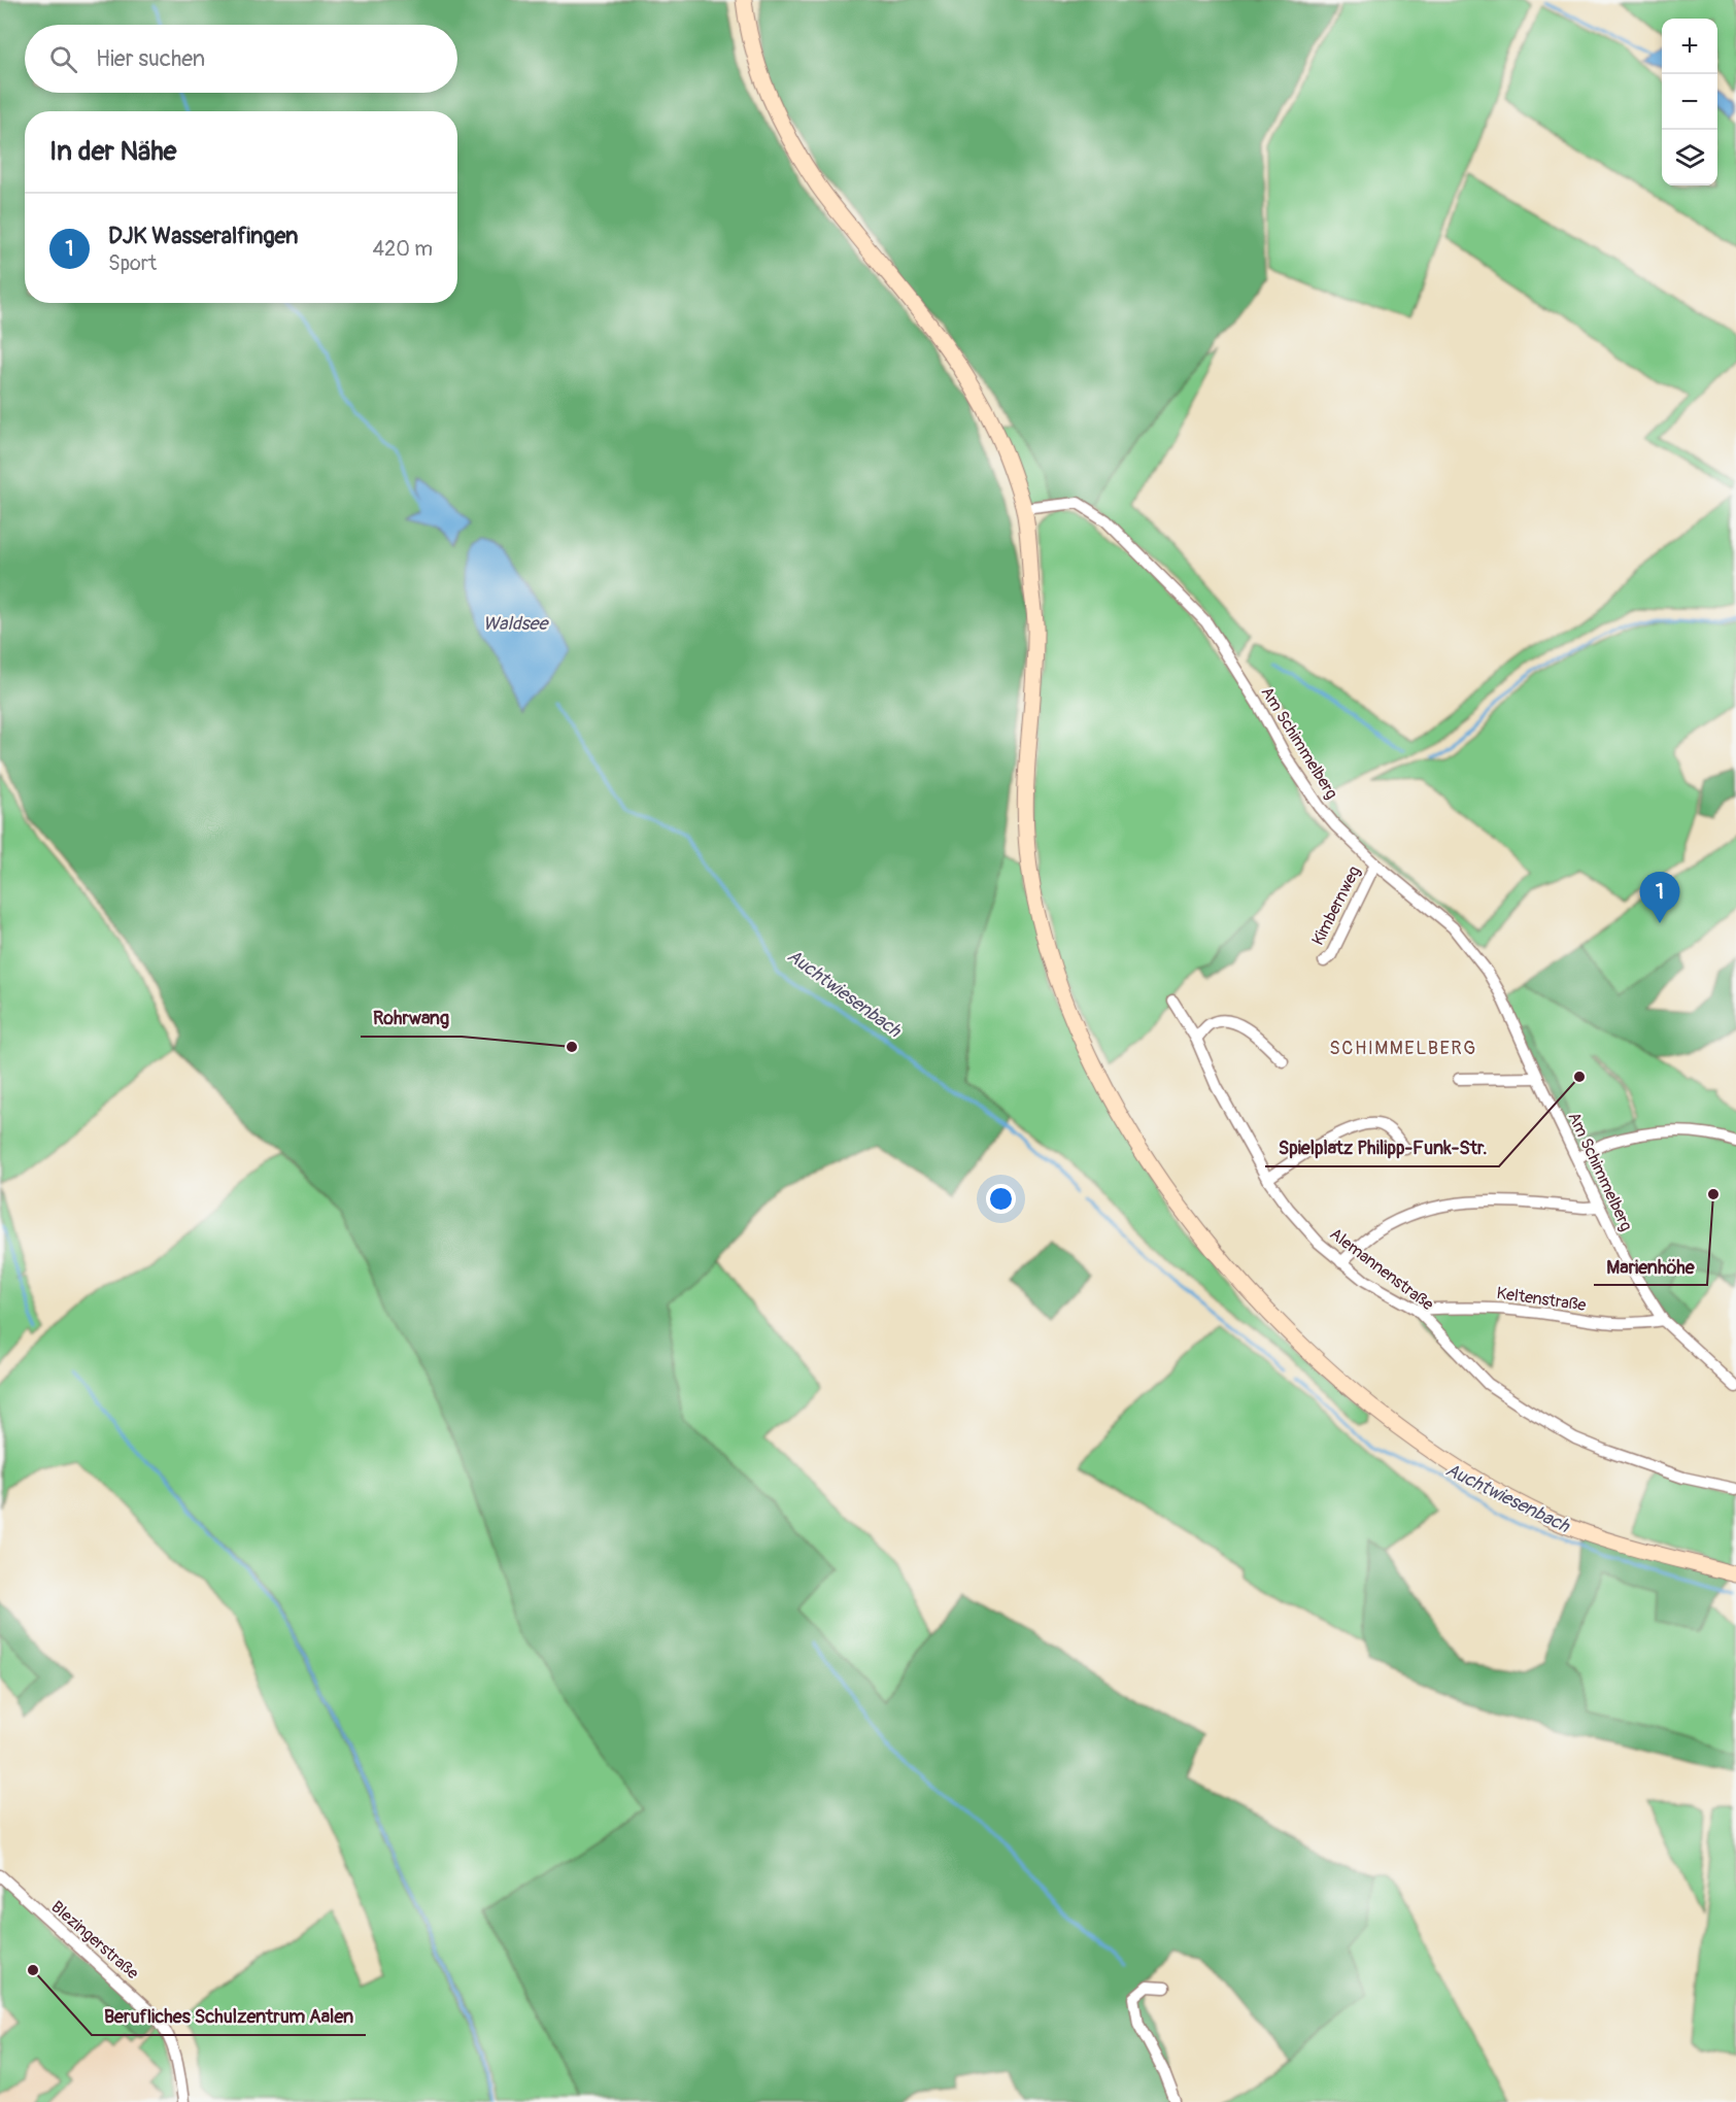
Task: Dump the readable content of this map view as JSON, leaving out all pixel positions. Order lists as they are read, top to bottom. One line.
{"streets":{"street":["Am Schimmelberg","Kimbernweg","Alemannenstraße","Keltenstraße","Blezingerstraße"]},"crossings":[["Am Schimmelberg","Kimbernweg"],["Am Schimmelberg","Keltenstraße"],["Alemannenstraße","Keltenstraße"]],"districts":["SCHIMMELBERG"],"water":["Waldsee","Auchtwiesenbach"],"places":["Rohrwang","Spielplatz Philipp-Funk-Str.","Marienhöhe","Berufliches Schulzentrum Aalen"],"page":{"map_buttons":["+","−"],"search":"Hier suchen","heading":"In der Nähe","list":[{"mark":"1","name":"DJK Wasseralfingen","note":"Sport","value":"420 m"}],"pins":"1"}}
